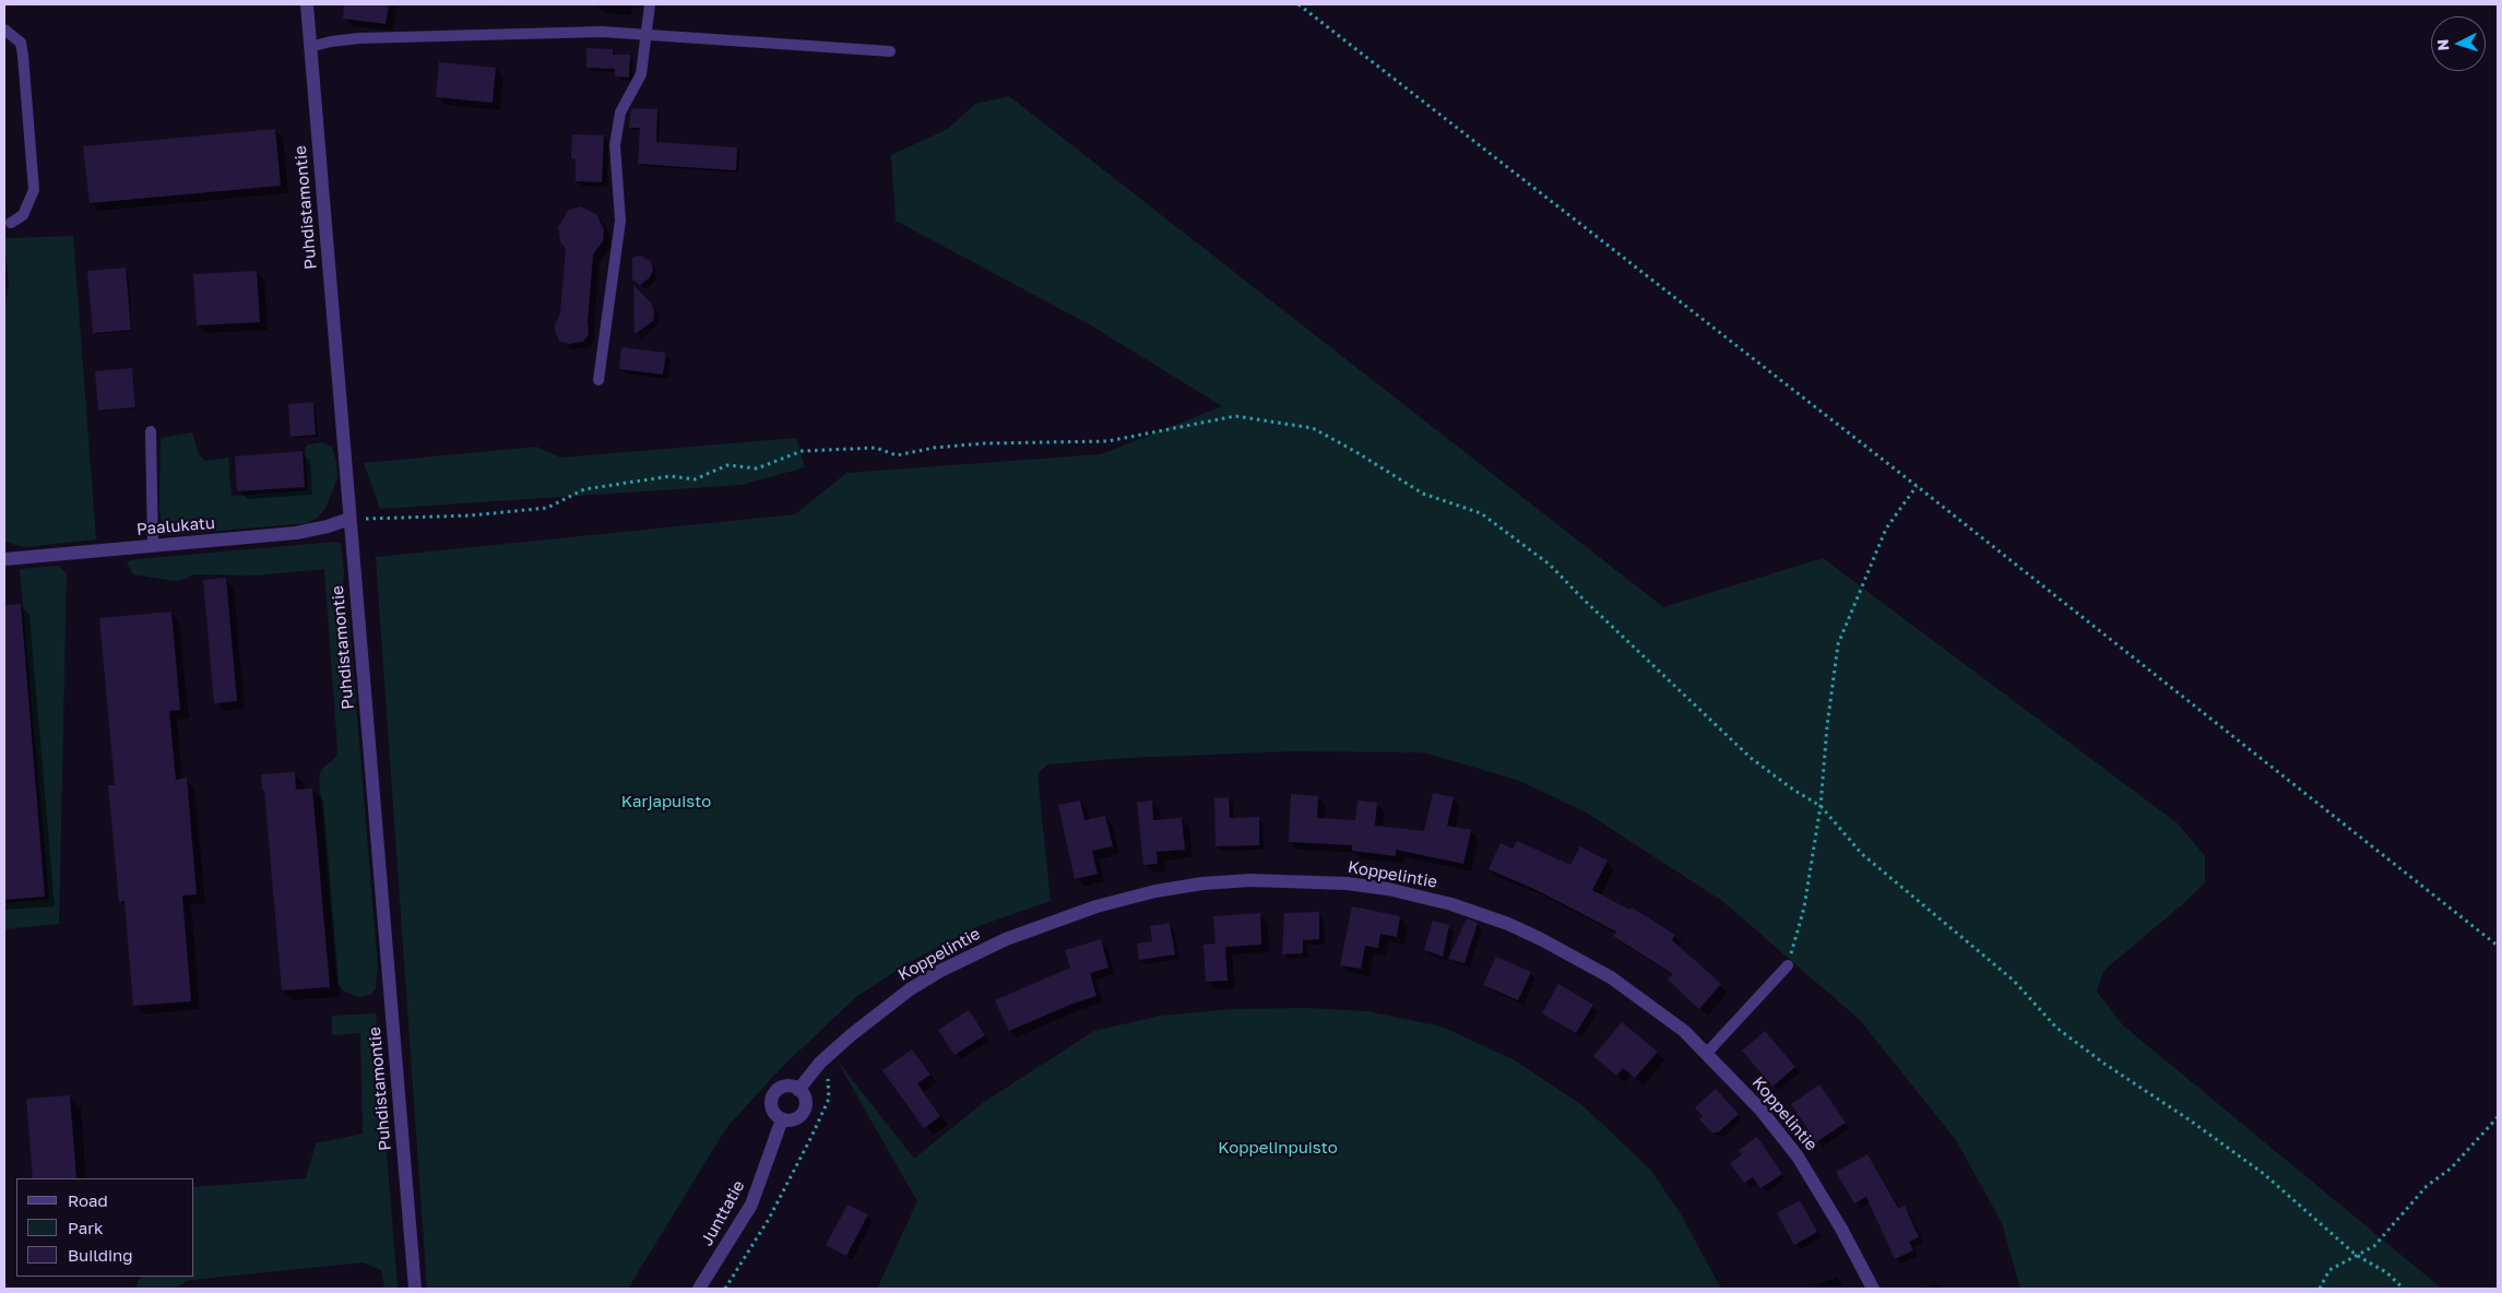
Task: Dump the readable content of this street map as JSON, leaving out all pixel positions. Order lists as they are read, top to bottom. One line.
{"streets":{"street":["Puhdistamontie","Paalukatu","Koppelintie","Junttatie"]},"crossings":[["Puhdistamontie","Paalukatu"],["Koppelintie","Junttatie"]],"parks":["Karjapuisto","Koppelinpuisto"],"legend":["Road","Park","Building"],"north":"left"}
